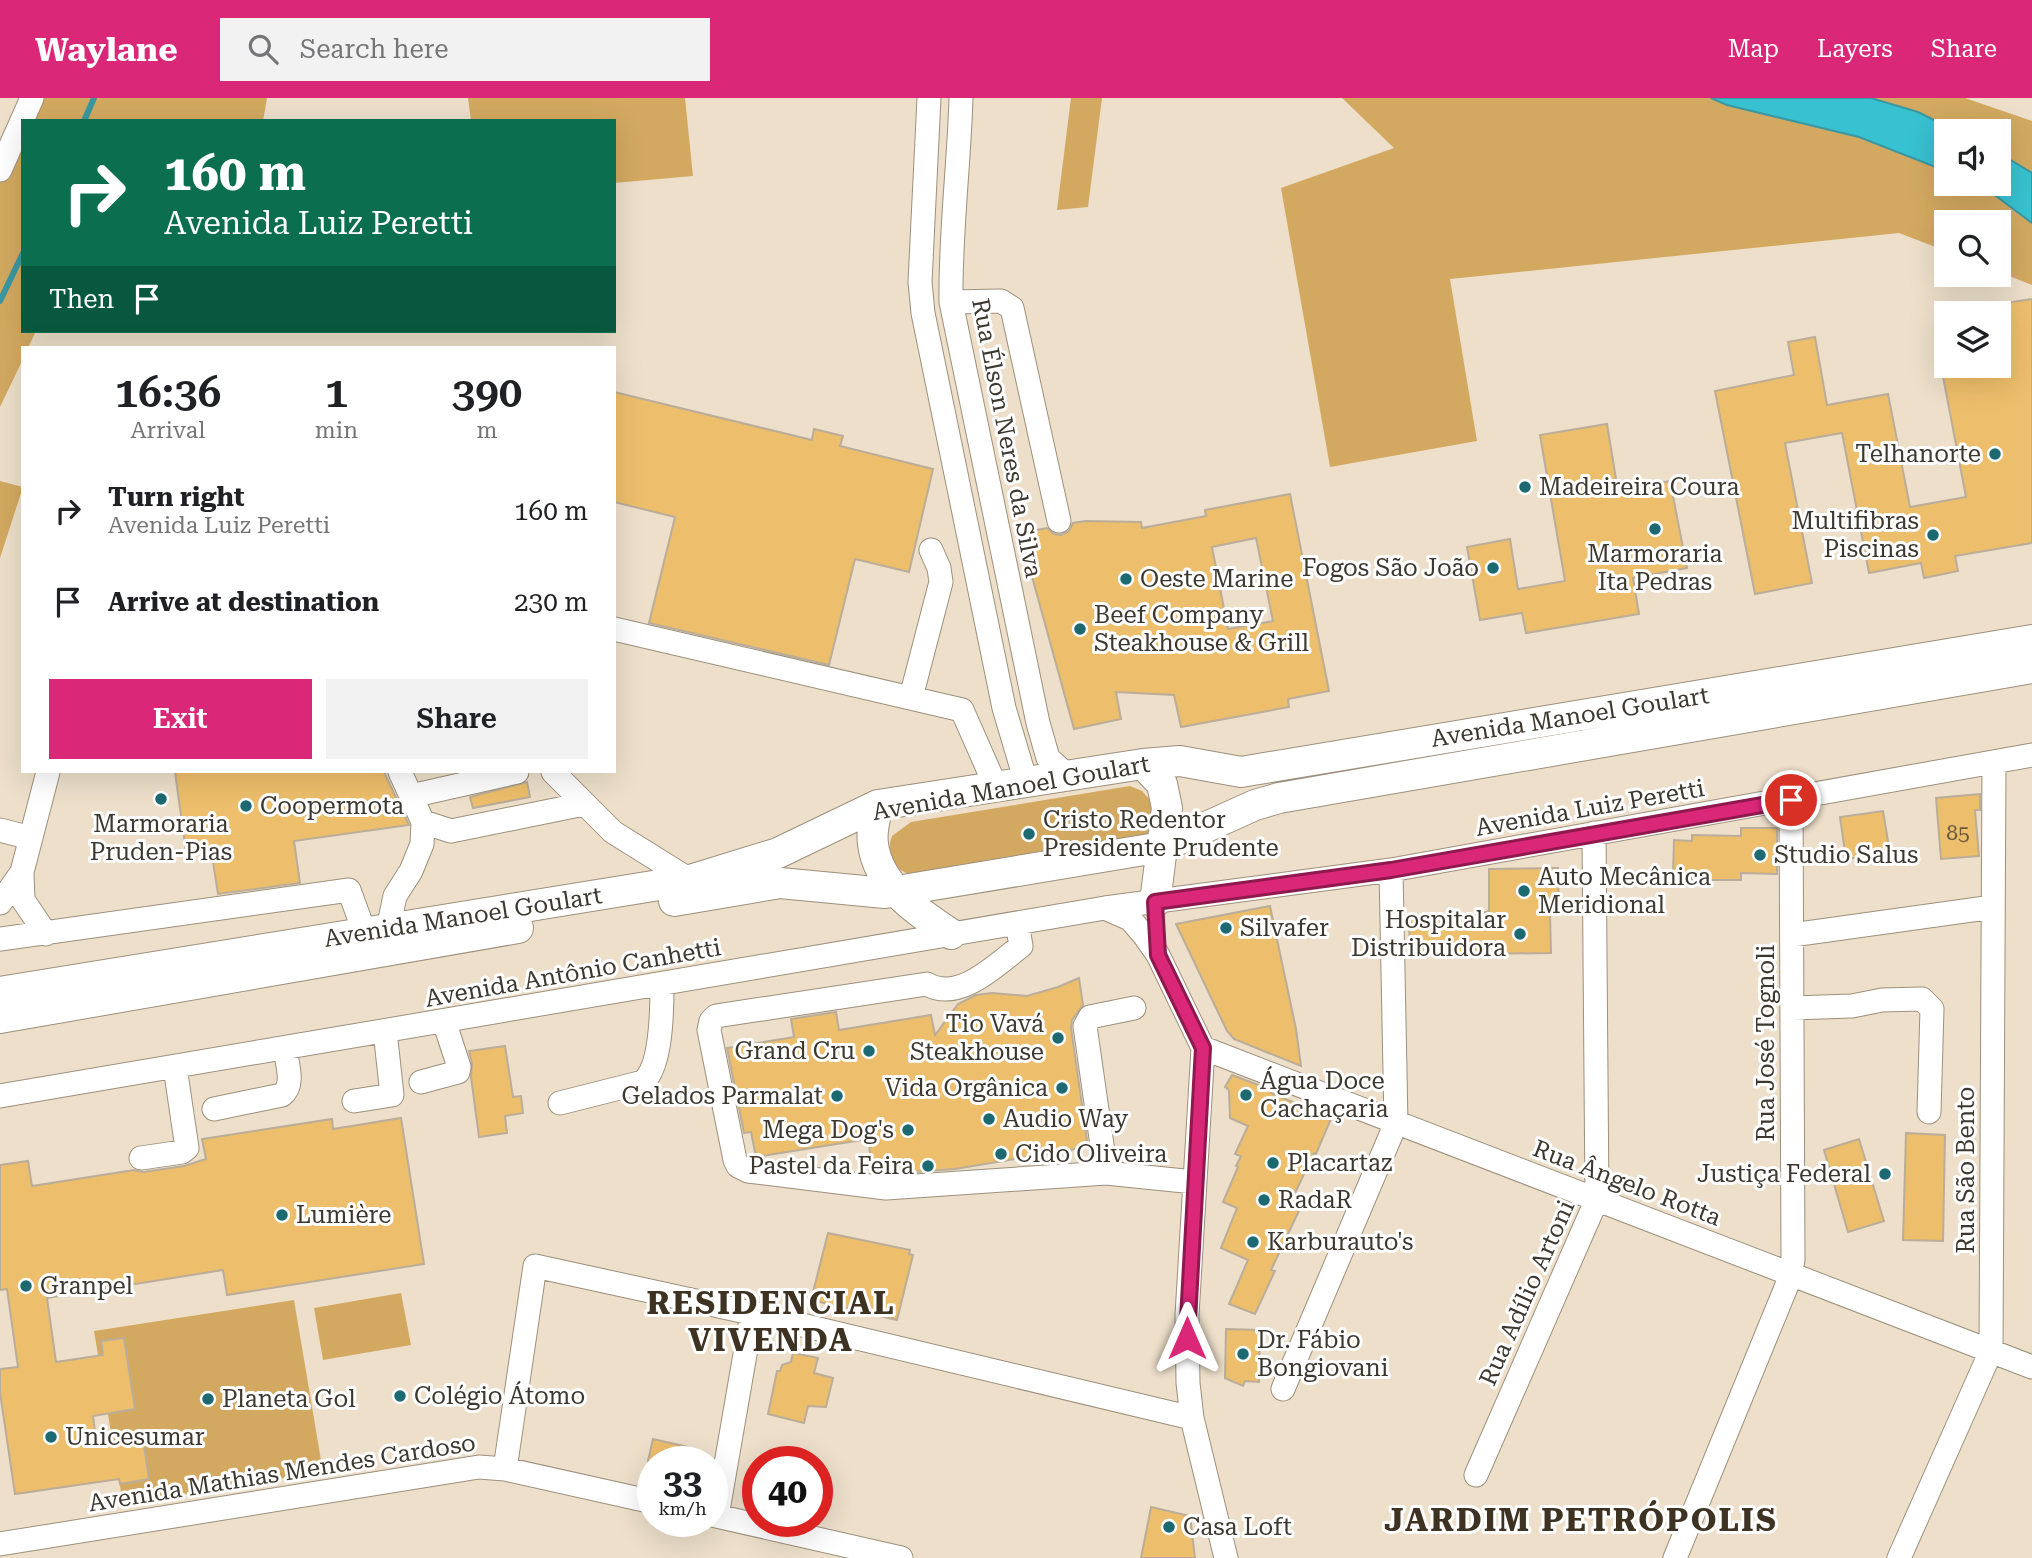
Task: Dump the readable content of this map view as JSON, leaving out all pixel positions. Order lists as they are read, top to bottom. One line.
{"streets":{"main road":["Avenida Manoel Goulart"],"street":["Rua Élson Neres da Silva","Avenida Luiz Peretti","Avenida Antônio Canhetti","Rua José Tognoli","Rua São Bento","Rua Ângelo Rotta","Rua Adílio Artoni","Avenida Mathias Mendes Cardoso"]},"crossings":[["Rua Élson Neres da Silva","Avenida Manoel Goulart"],["Avenida Luiz Peretti","Avenida Antônio Canhetti"],["Avenida Luiz Peretti","Rua José Tognoli"],["Avenida Luiz Peretti","Rua São Bento"],["Avenida Luiz Peretti","Rua Adílio Artoni"],["Rua José Tognoli","Rua Ângelo Rotta"],["Rua São Bento","Rua Ângelo Rotta"],["Rua Ângelo Rotta","Rua Adílio Artoni"]],"districts":["RESIDENCIAL VIVENDA","JARDIM PETRÓPOLIS"],"places":["Telhanorte","Madeireira Coura","Marmoraria Ita Pedras","Multifibras Piscinas","Fogos São João","Oeste Marine","Beef Company Steakhouse & Grill","Marmoraria Pruden-Pias","Coopermota","Cristo Redentor Presidente Prudente","Studio Salus","Auto Mecânica Meridional","Silvafer","Hospitalar Distribuidora","Tio Vavá Steakhouse","Grand Cru","Vida Orgânica","Água Doce Cachaçaria","Gelados Parmalat","Audio Way","Mega Dog's","Cido Oliveira","Placartaz","Pastel da Feira","Justiça Federal","RadaR","Lumière","Karburauto's","Granpel","Dr. Fábio Bongiovani","Colégio Átomo","Planeta Gol","Unicesumar","Casa Loft"],"house_numbers":["85"],"page":{"header":"Waylane","search":"Search here","nav":["Map","Layers","Share"],"turn":["160 m","Avenida Luiz Peretti"],"then":"Then","eta":["16:36","Arrival","1","min","390","m"],"list":[{"name":"Turn right","note":"Avenida Luiz Peretti","value":"160 m"},{"name":"Arrive at destination","value":"230 m"}],"buttons":["Exit","Share"],"speed":"33 km/h","limit":"40"}}
